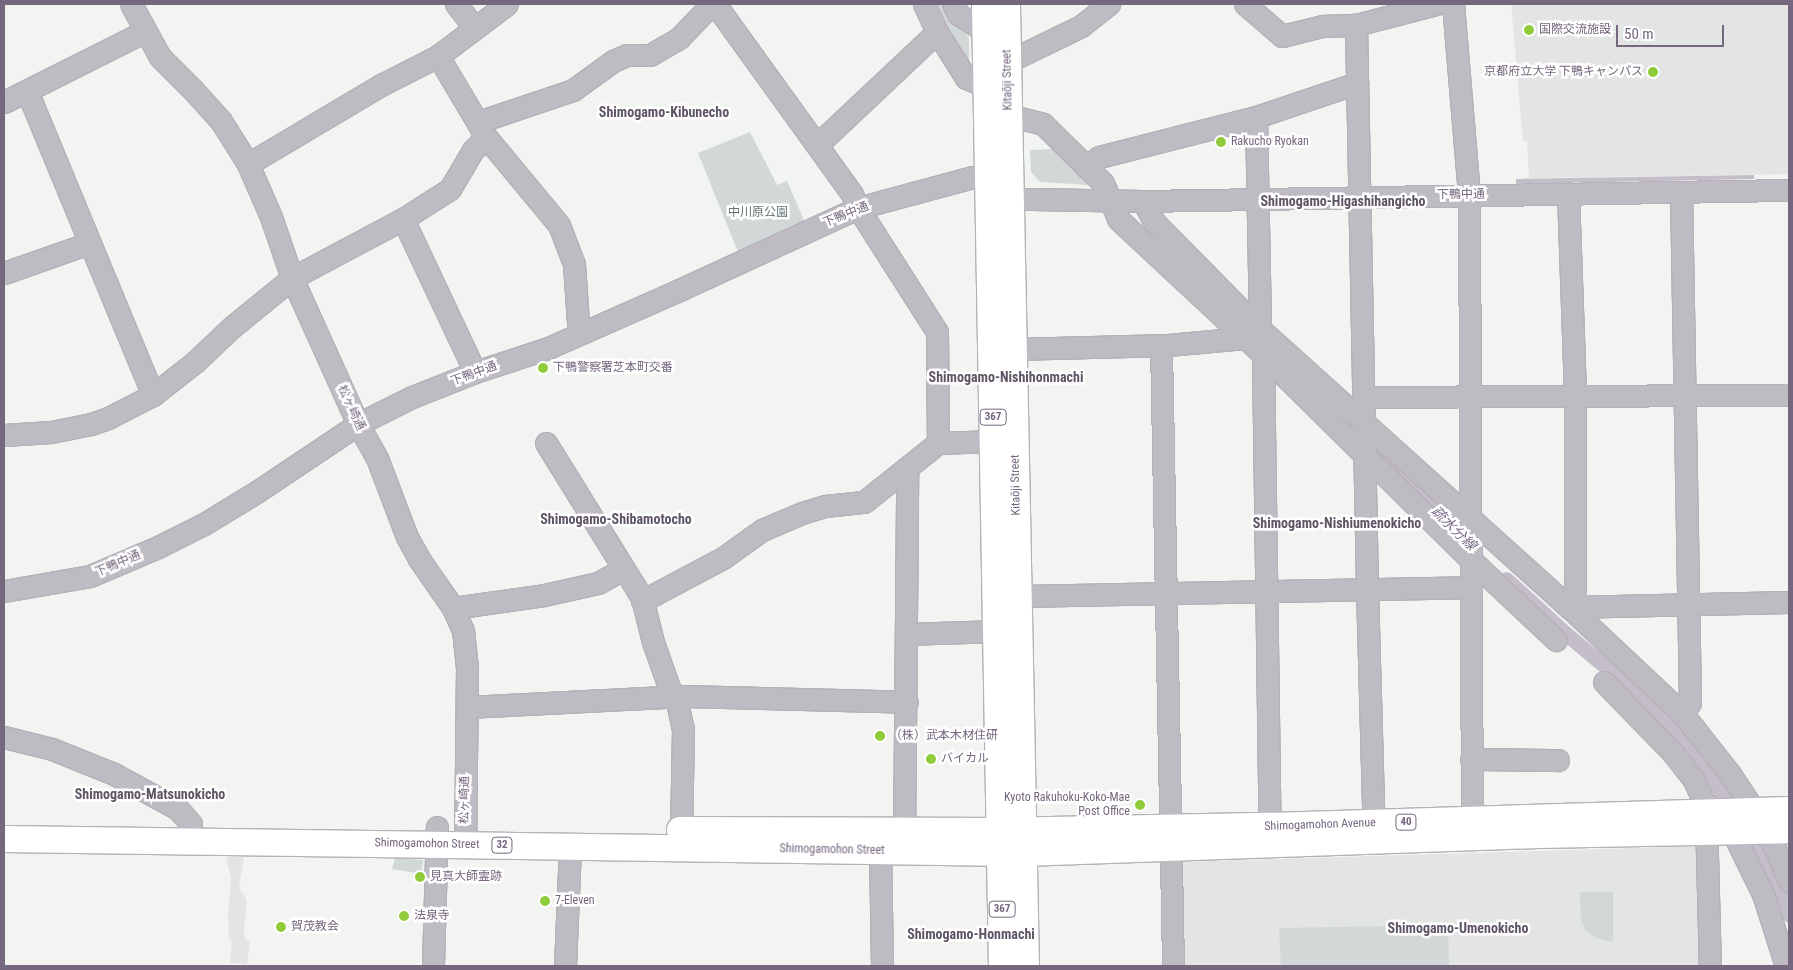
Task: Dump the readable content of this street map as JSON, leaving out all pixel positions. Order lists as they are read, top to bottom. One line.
{"streets":{"highway":["Kitaōji Street","367"],"main road":["40","Shimogamohon Avenue","Shimogamohon Street","32"],"street":["下鴨中通","松ヶ崎通"]},"crossings":[["Kitaōji Street","下鴨中通"],["Kitaōji Street","Shimogamohon Avenue"],["Kitaōji Street","Shimogamohon Street"],["下鴨中通","松ヶ崎通"],["松ヶ崎通","Shimogamohon Street"],["Shimogamohon Avenue","Shimogamohon Street"]],"districts":["Shimogamo-Kibunecho","Shimogamo-Higashihangicho","Shimogamo-Nishihonmachi","Shimogamo-Shibamotocho","Shimogamo-Nishiumenokicho","Shimogamo-Matsunokicho","Shimogamo-Umenokicho","Shimogamo-Honmachi"],"water":["疏水分線"],"parks":["中川原公園"],"places":["国際交流施設","京都府立大学 下鴨キャンパス","Rakucho Ryokan","下鴨警察署芝本町交番","（株）武本木材住研","バイカル","Kyoto Rakuhoku-Koko-Mae Post Office","見真大師霊跡","7-Eleven","法泉寺","賀茂教会"],"scale_bar":"50 m"}
